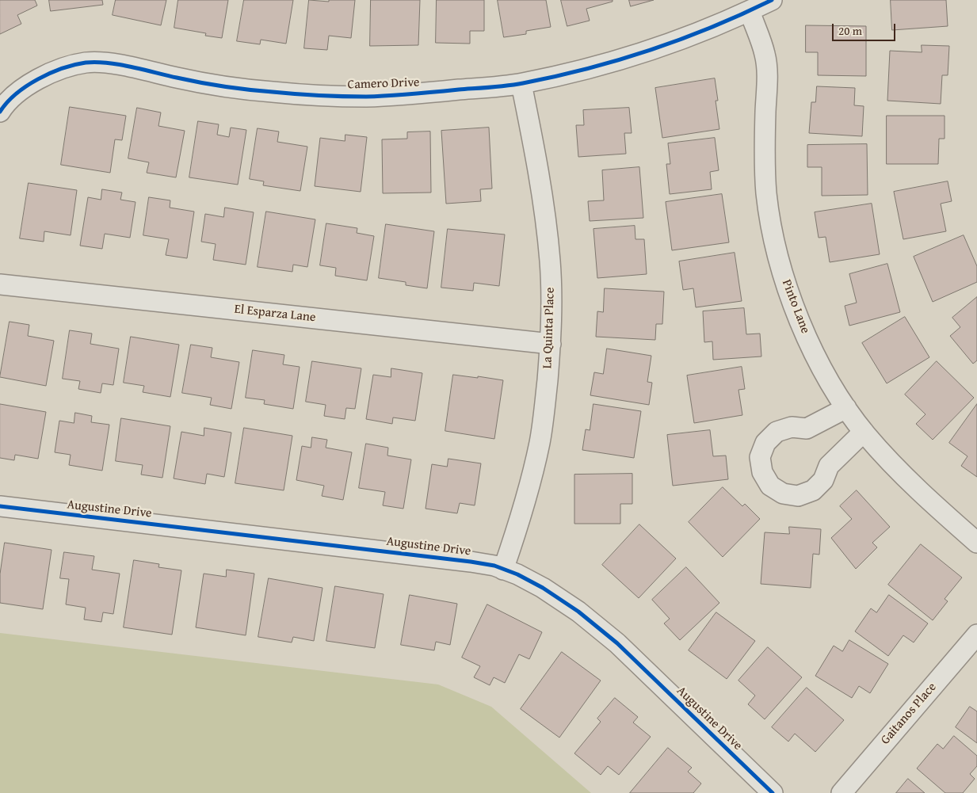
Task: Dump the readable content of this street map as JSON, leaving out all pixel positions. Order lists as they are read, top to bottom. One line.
{"streets":{"street":["Camero Drive","Pinto Lane","El Esparza Lane","La Quinta Place","Augustine Drive","Gaitanos Place"]},"crossings":[["Camero Drive","Pinto Lane"],["Camero Drive","La Quinta Place"],["El Esparza Lane","La Quinta Place"],["La Quinta Place","Augustine Drive"]],"scale_bar":"20 m"}
